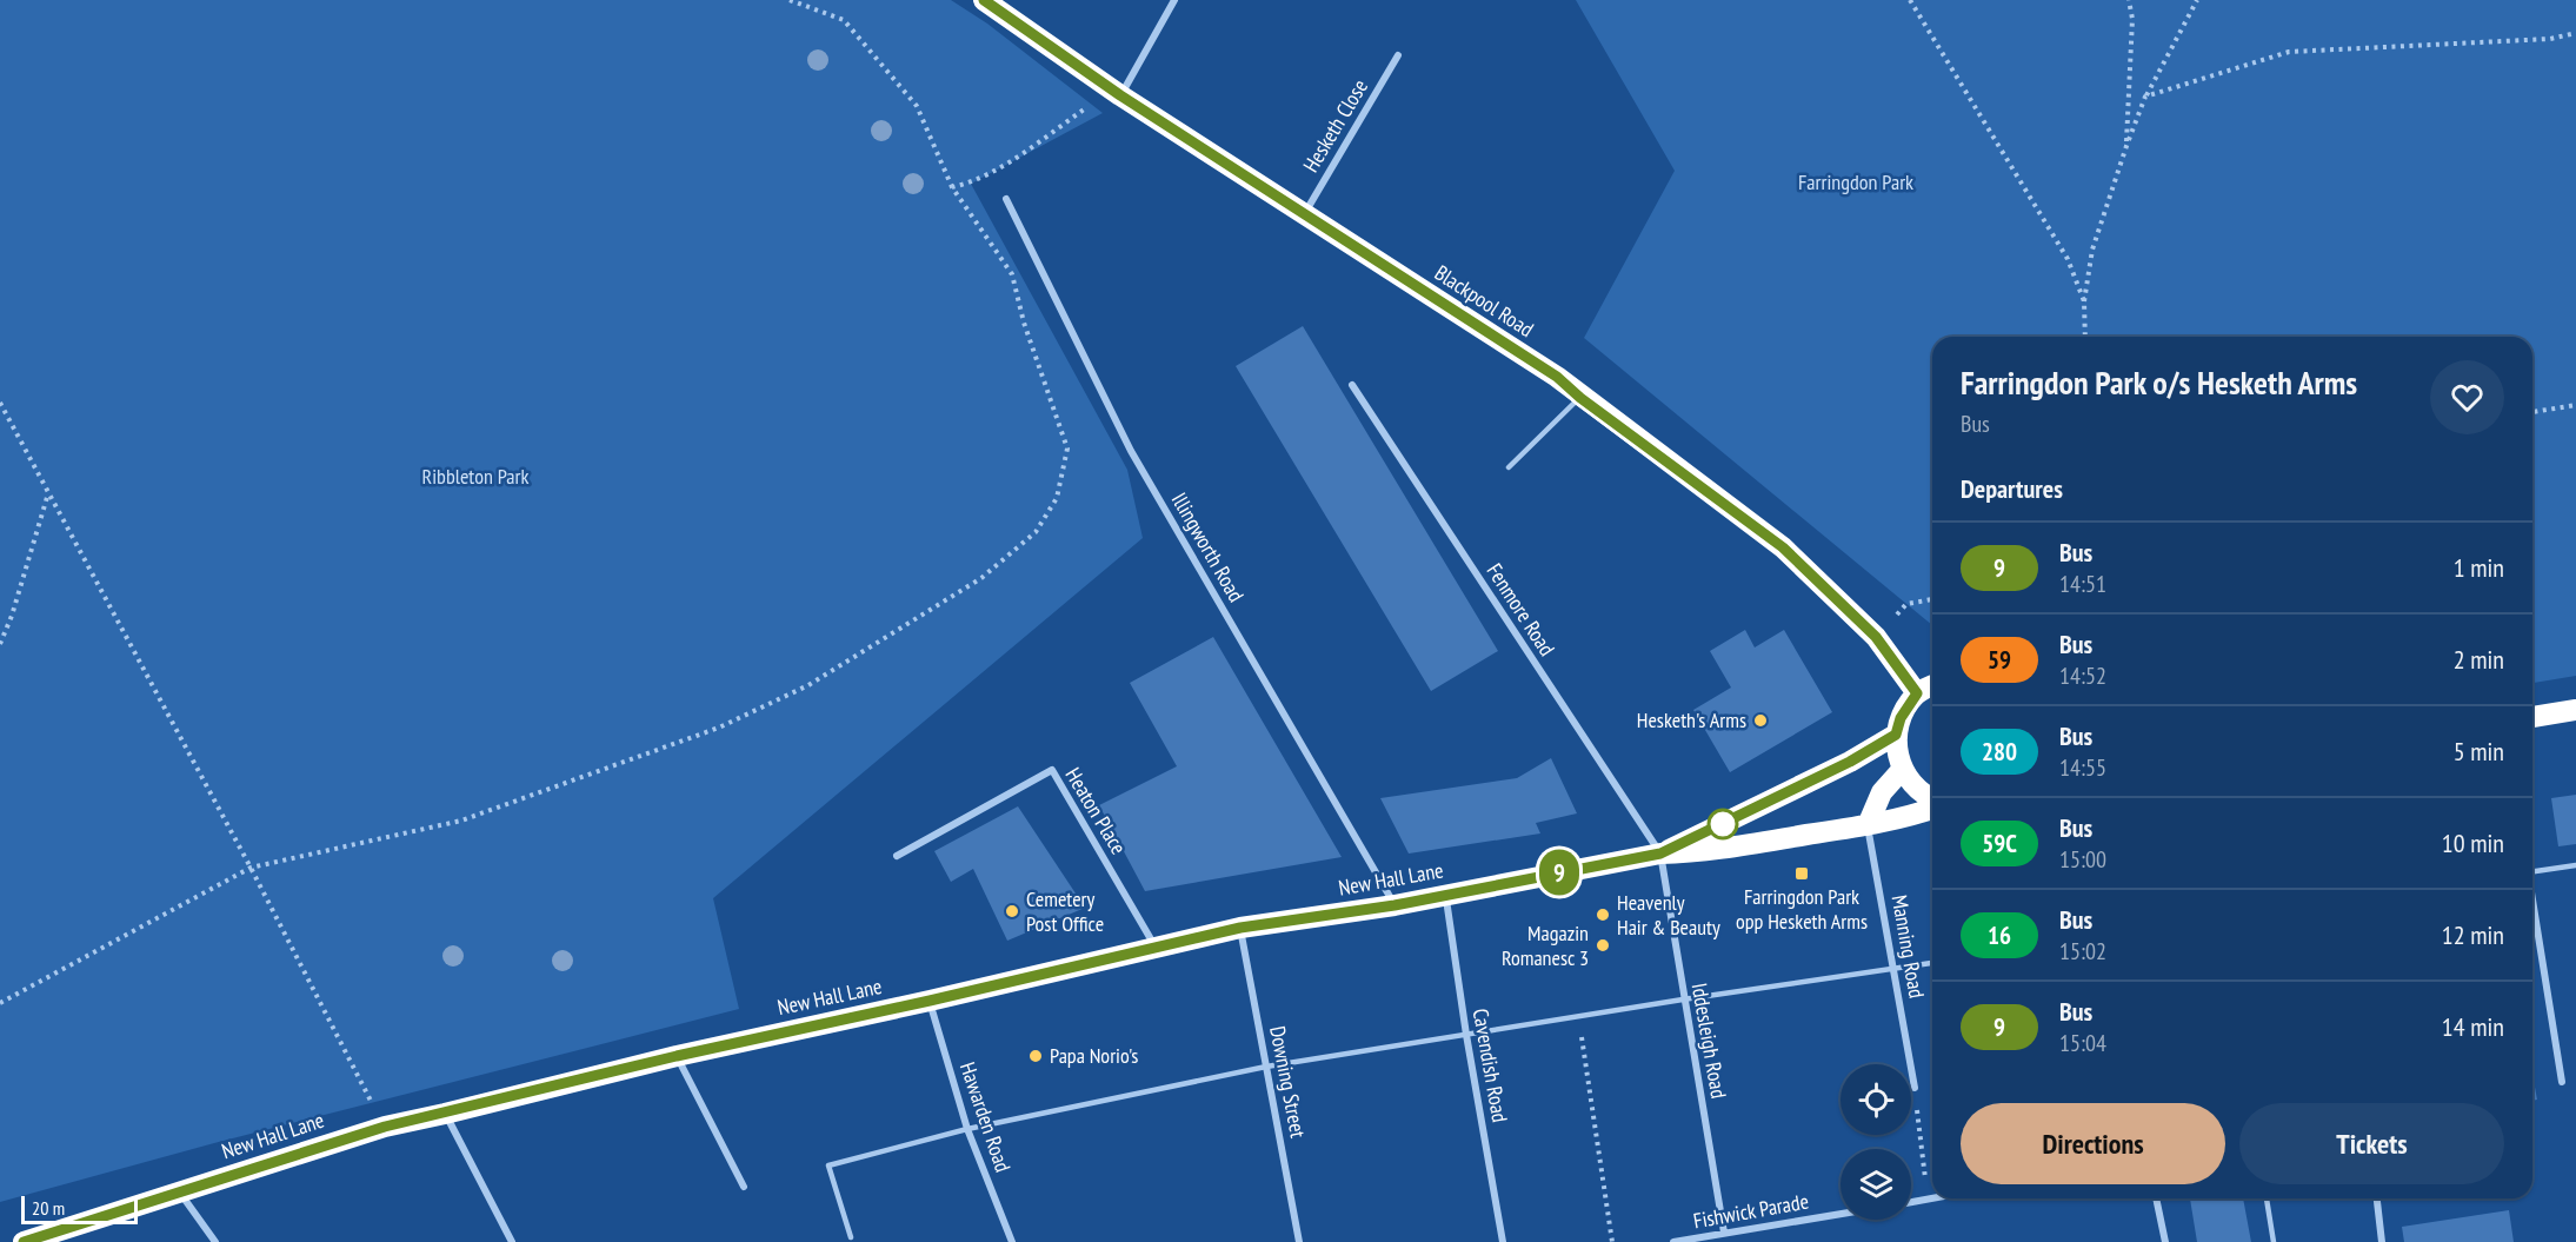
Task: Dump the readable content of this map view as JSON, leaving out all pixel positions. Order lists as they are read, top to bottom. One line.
{"streets":{"highway":["Blackpool Road","New Hall Lane"],"street":["Hesketh Close","Illingworth Road","Fenmore Road","Heaton Place","Manning Road","Iddesleigh Road","Cavendish Road","Downing Street","Hawarden Road","Fishwick Parade"]},"crossings":[["Hesketh Close","Blackpool Road"],["Illingworth Road","New Hall Lane"],["Fenmore Road","New Hall Lane"],["Fenmore Road","Iddesleigh Road"],["Heaton Place","New Hall Lane"],["New Hall Lane","Manning Road"],["New Hall Lane","Iddesleigh Road"],["New Hall Lane","Cavendish Road"],["New Hall Lane","Downing Street"],["New Hall Lane","Hawarden Road"],["Iddesleigh Road","Fishwick Parade"]],"parks":["Farringdon Park","Ribbleton Park"],"places":{"other":["Hesketh's Arms","Cemetery Post Office","Heavenly Hair & Beauty","Magazin Romanesc 3","Papa Norio's"],"transit":["Farringdon Park opp Hesketh Arms"]},"lines":["bus line 9"],"scale_bar":"20 m","page":{"on_map":"9","heading":[["Farringdon Park o/s Hesketh Arms","Bus"],"Departures"],"list":[{"mark":"9","name":"Bus","note":"14:51","value":"1 min"},{"mark":"59","name":"Bus","note":"14:52","value":"2 min"},{"mark":"280","name":"Bus","note":"14:55","value":"5 min"},{"mark":"59C","name":"Bus","note":"15:00","value":"10 min"},{"mark":"16","name":"Bus","note":"15:02","value":"12 min"},{"mark":"9","name":"Bus","note":"15:04","value":"14 min"}],"buttons":["Directions","Tickets"],"scale":"20 m"}}
